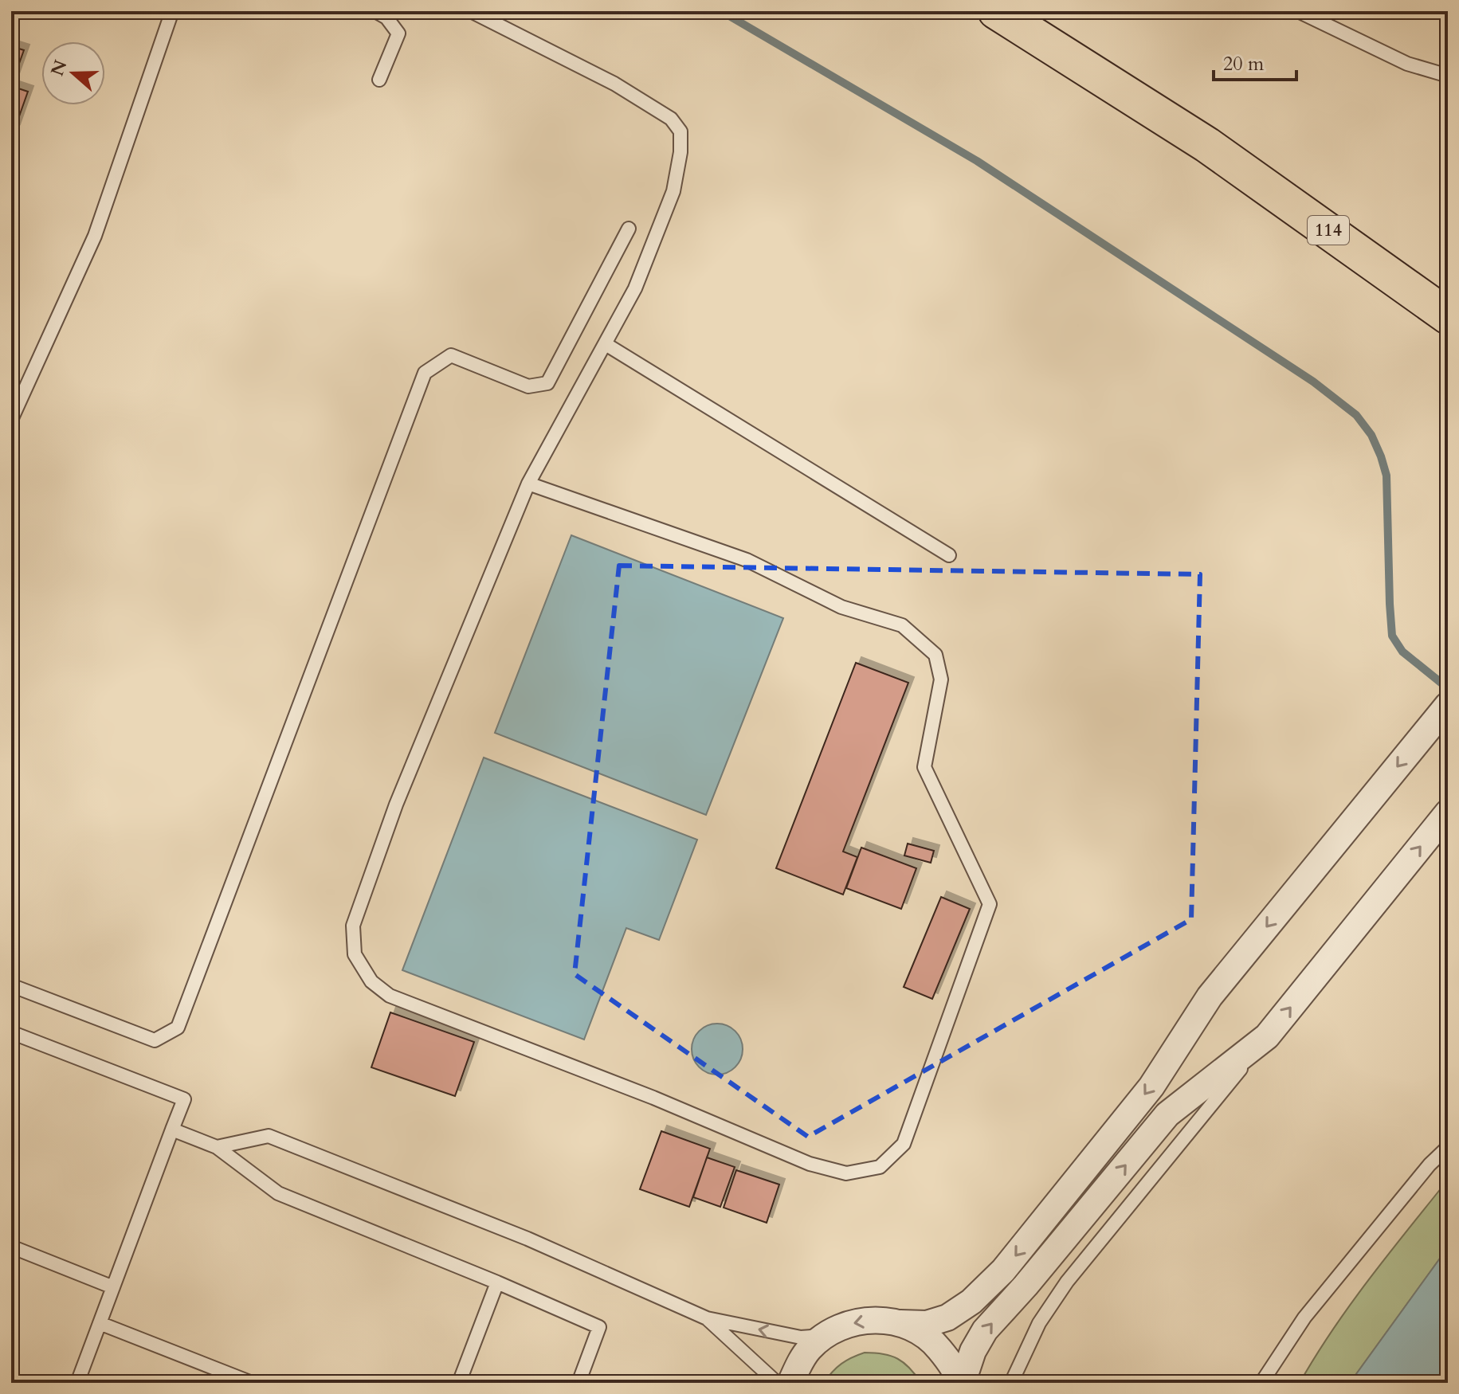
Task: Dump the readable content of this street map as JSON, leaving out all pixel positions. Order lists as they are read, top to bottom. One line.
{"streets":{"main road":["114"]},"scale_bar":"20 m","north":"left"}
